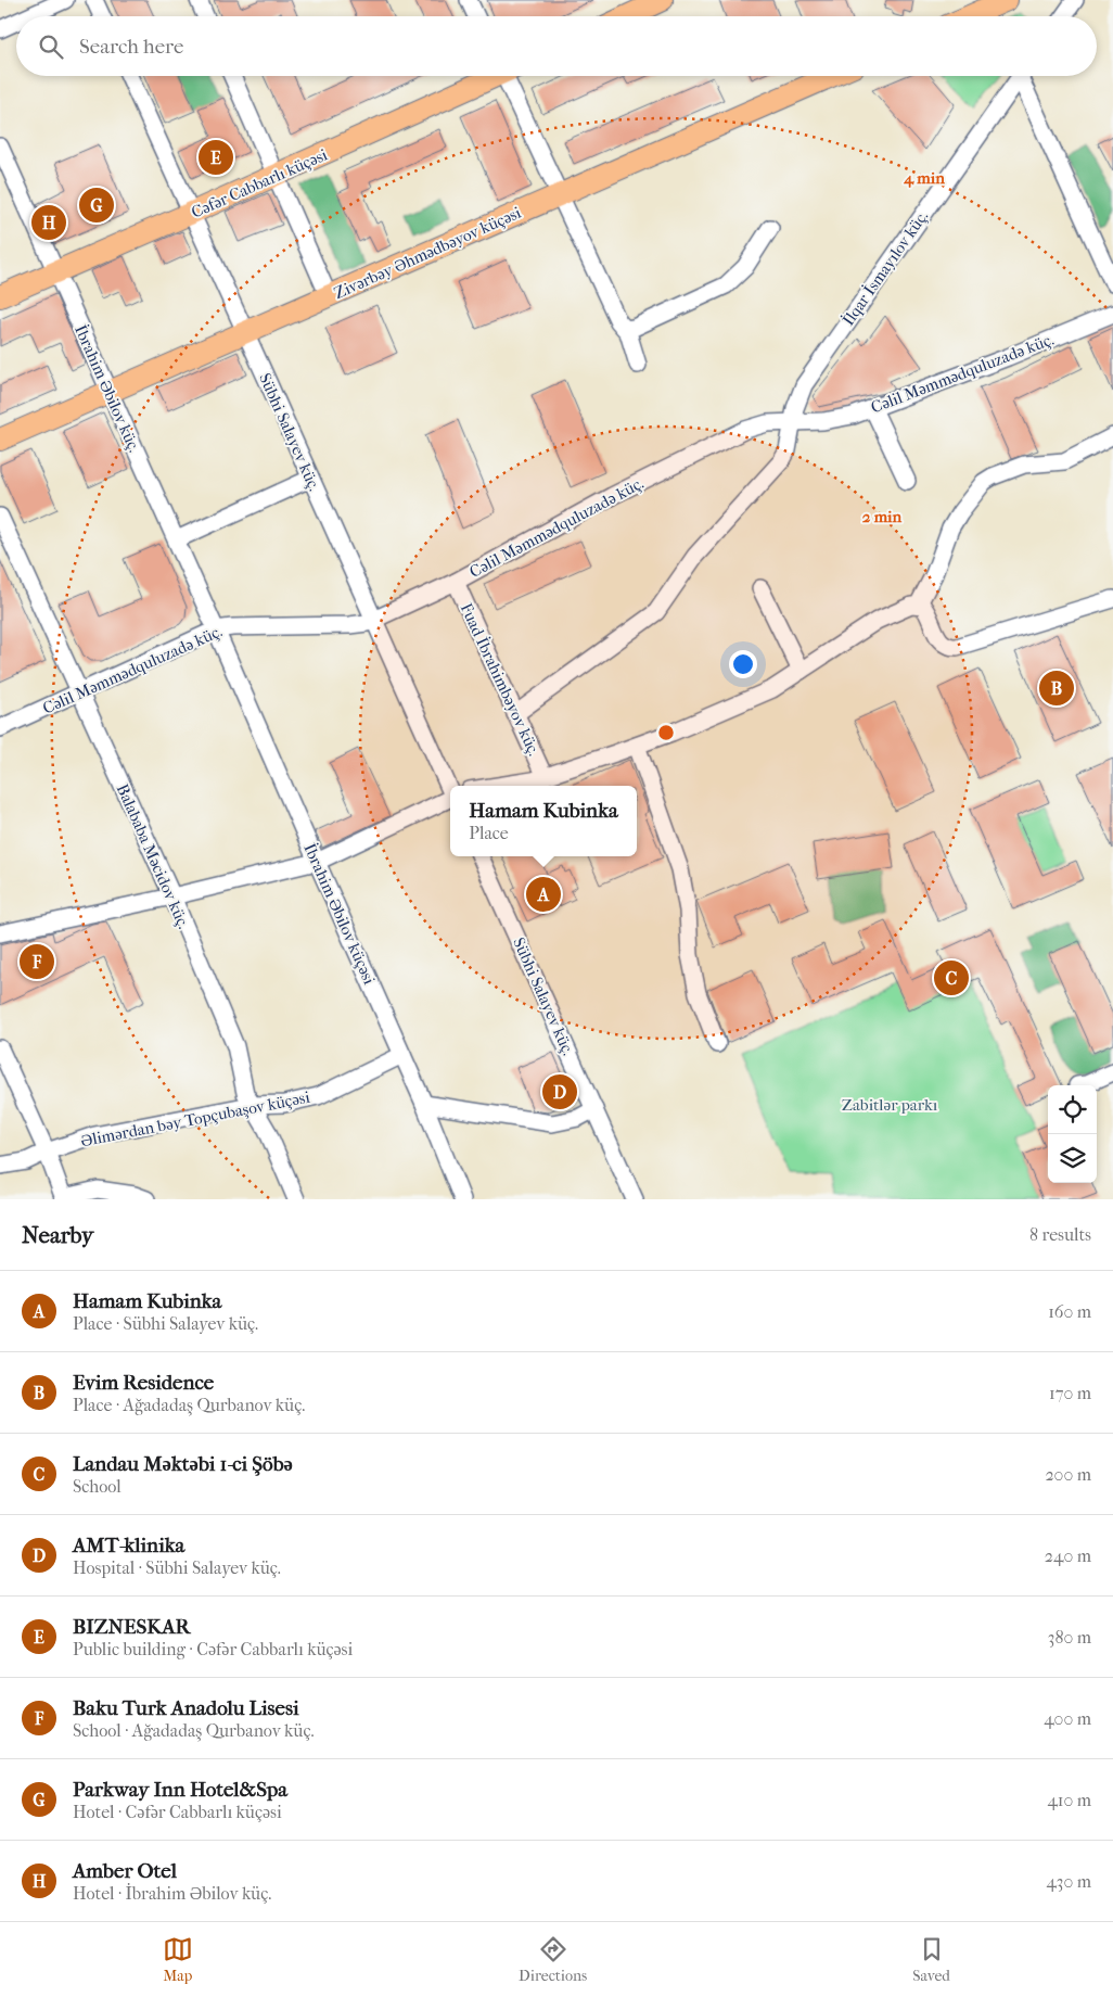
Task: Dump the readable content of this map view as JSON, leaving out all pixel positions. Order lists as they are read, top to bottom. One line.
{"streets":{"main road":["Cəfər Cabbarlı küçəsi","Zivərbəy Əhmədbəyov küçəsi"],"street":["İlqar İsmayılov küç.","Cəlil Məmmədquluzadə küç.","İbrahim Əbilov küç.","Sübhi Salayev küç.","Fuad İbrahimbəyov küç.","Balababa Məcidov küç.","İbrahim Əbilov küçəsi","Əlimərdan bəy Topçubaşov küçəsi"]},"crossings":[["Cəfər Cabbarlı küçəsi","İbrahim Əbilov küç."],["Cəfər Cabbarlı küçəsi","Sübhi Salayev küç."],["Zivərbəy Əhmədbəyov küçəsi","İbrahim Əbilov küç."],["Zivərbəy Əhmədbəyov küçəsi","Sübhi Salayev küç."],["İlqar İsmayılov küç.","Cəlil Məmmədquluzadə küç."],["İlqar İsmayılov küç.","Fuad İbrahimbəyov küç."],["Cəlil Məmmədquluzadə küç.","İbrahim Əbilov küç."],["Cəlil Məmmədquluzadə küç.","Sübhi Salayev küç."],["Cəlil Məmmədquluzadə küç.","Fuad İbrahimbəyov küç."],["Cəlil Məmmədquluzadə küç.","Balababa Məcidov küç."],["Cəlil Məmmədquluzadə küç.","İbrahim Əbilov küçəsi"],["İbrahim Əbilov küç.","İbrahim Əbilov küçəsi"],["Balababa Məcidov küç.","Əlimərdan bəy Topçubaşov küçəsi"],["İbrahim Əbilov küçəsi","Əlimərdan bəy Topçubaşov küçəsi"]],"parks":["Zabitlər parkı"],"page":{"search":"Search here","pins":["E","G","H","B","A","F","C","D"],"popup":["Hamam Kubinka","Place"],"heading":["Nearby","8 results"],"list":[{"mark":"A","name":"Hamam Kubinka","note":"Place · Sübhi Salayev küç.","value":"160 m"},{"mark":"B","name":"Evim Residence","note":"Place · Ağadadaş Qurbanov küç.","value":"170 m"},{"mark":"C","name":"Landau Məktəbi 1-ci Şöbə","note":"School","value":"200 m"},{"mark":"D","name":"AMT-klinika","note":"Hospital · Sübhi Salayev küç.","value":"240 m"},{"mark":"E","name":"BIZNESKAR","note":"Public building · Cəfər Cabbarlı küçəsi","value":"380 m"},{"mark":"F","name":"Baku Turk Anadolu Lisesi","note":"School · Ağadadaş Qurbanov küç.","value":"400 m"},{"mark":"G","name":"Parkway Inn Hotel&Spa","note":"Hotel · Cəfər Cabbarlı küçəsi","value":"410 m"},{"mark":"H","name":"Amber Otel","note":"Hotel · İbrahim Əbilov küç.","value":"430 m"}],"nav":["Map","Directions","Saved"]},"rings":["4 min","2 min"]}
